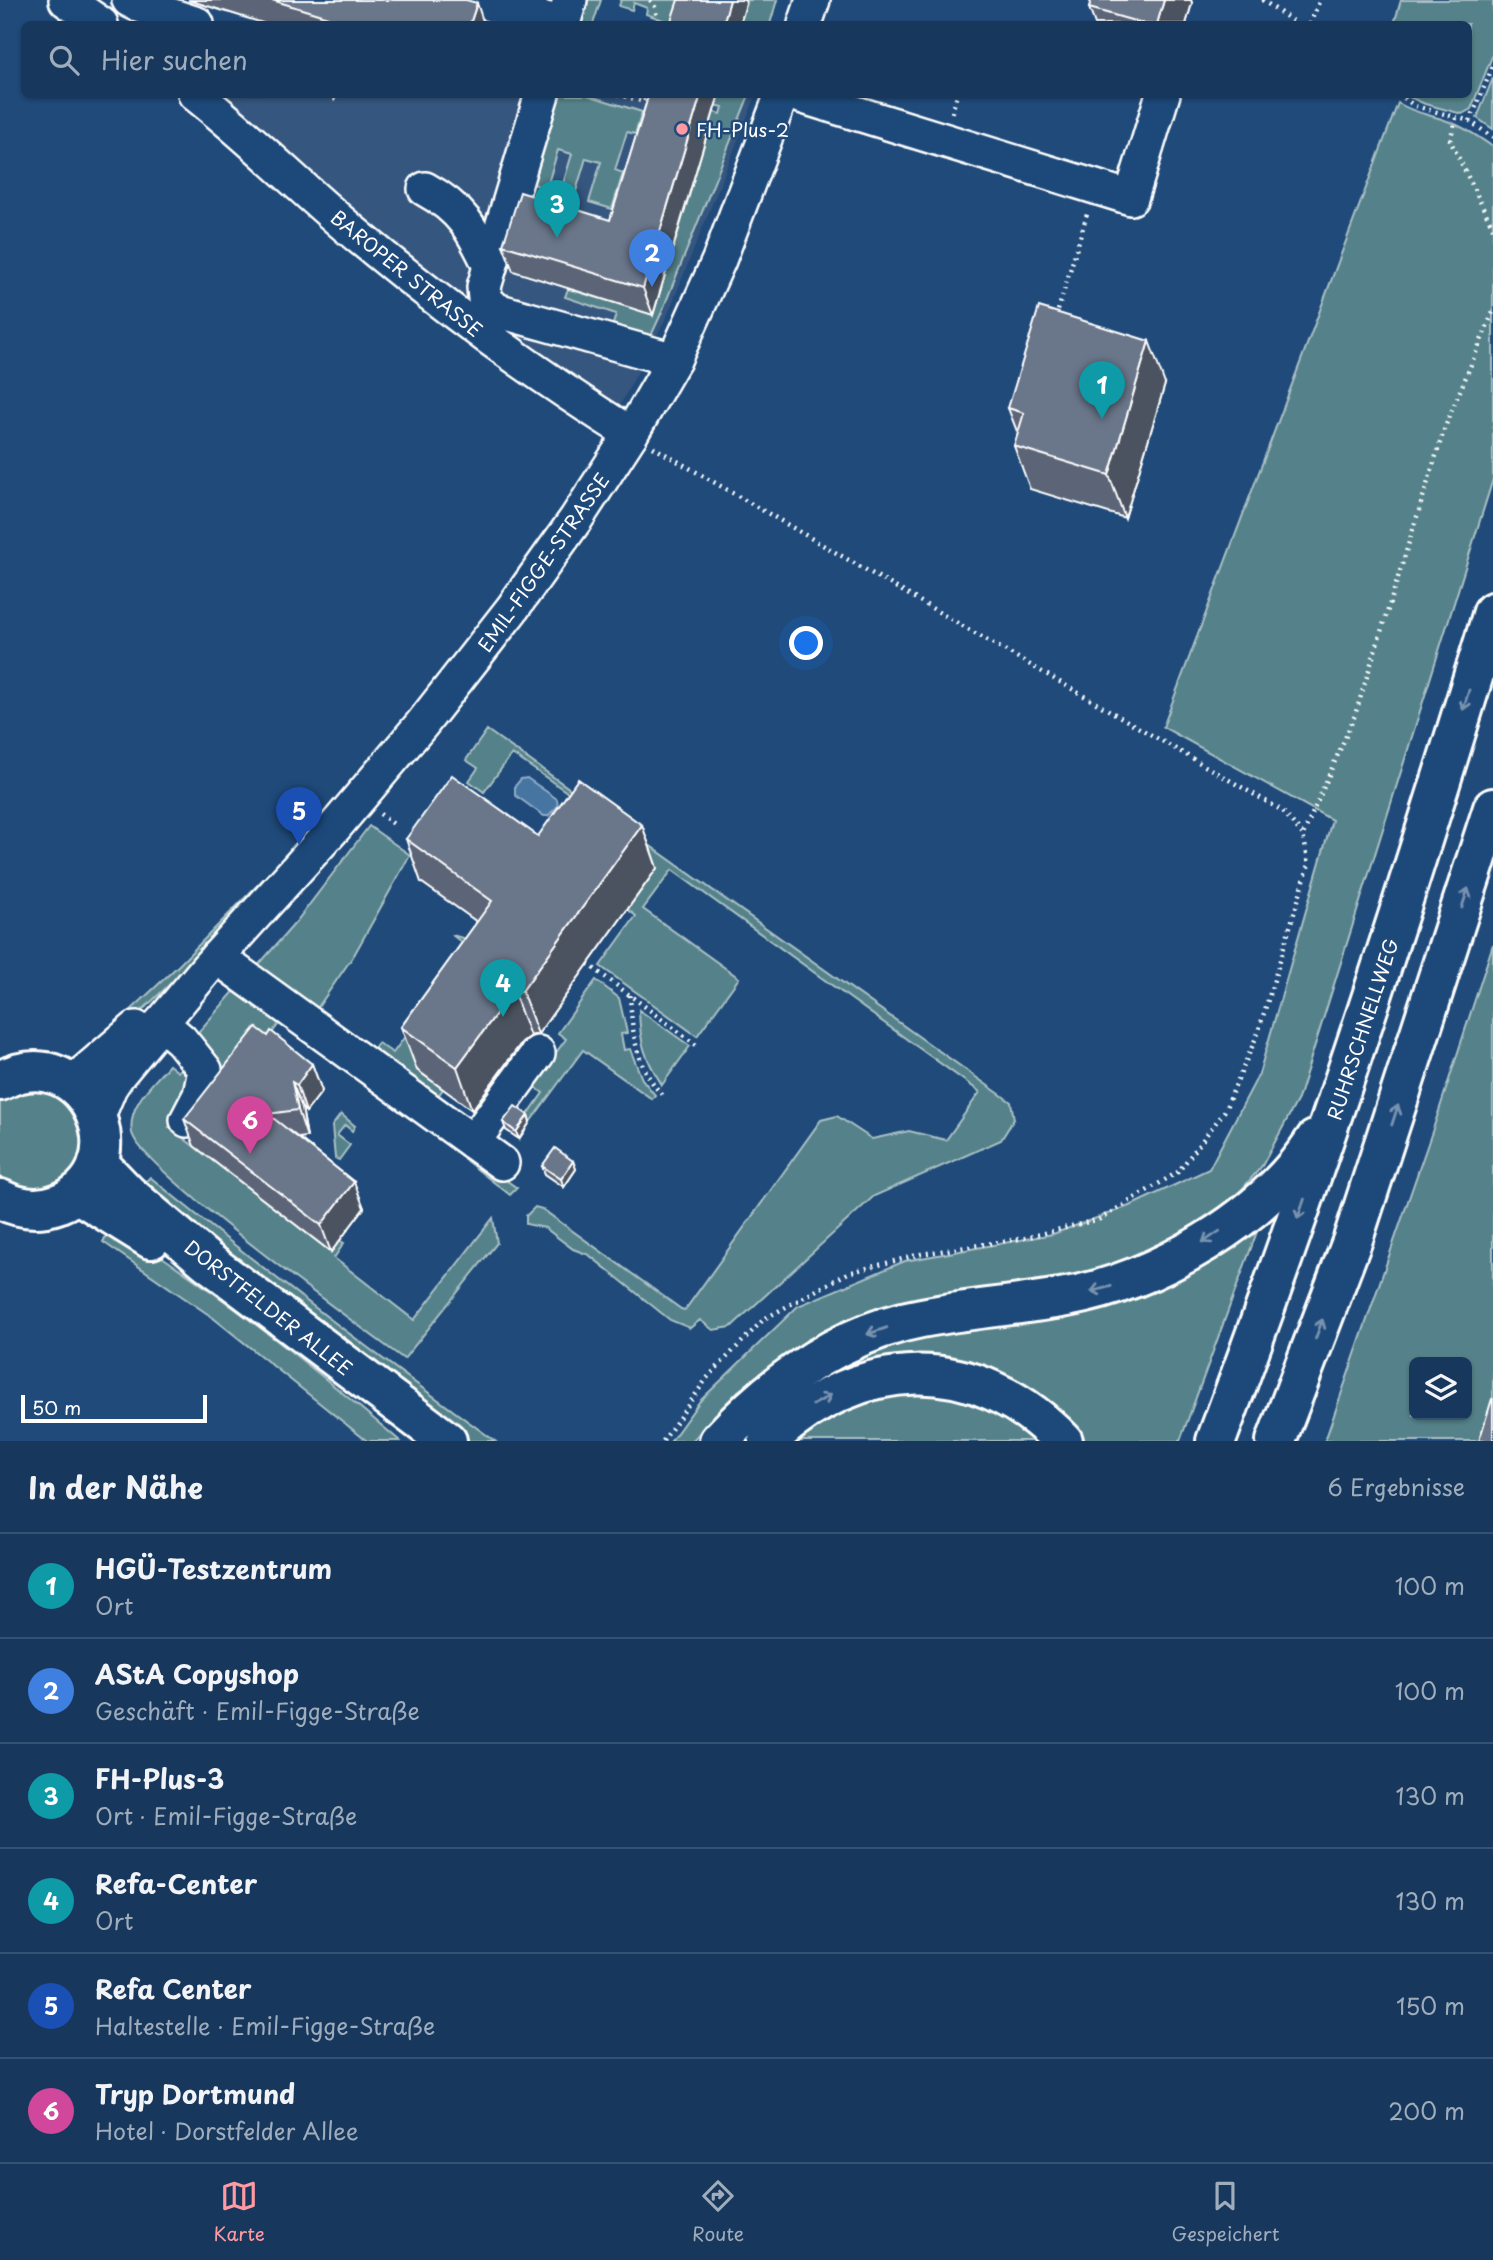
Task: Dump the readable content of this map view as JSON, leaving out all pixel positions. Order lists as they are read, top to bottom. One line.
{"streets":{"main road":["EMIL-FIGGE-STRASSE","RUHRSCHNELLWEG","DORSTFELDER ALLEE"],"street":["BAROPER STRASSE"]},"crossings":[["BAROPER STRASSE","EMIL-FIGGE-STRASSE"],["EMIL-FIGGE-STRASSE","DORSTFELDER ALLEE"]],"places":["FH-Plus-2"],"scale_bar":"50 m","page":{"search":"Hier suchen","pins":["3","2","1","5","4","6"],"scale":"50 m","heading":["In der Nähe","6 Ergebnisse"],"list":[{"mark":"1","name":"HGÜ-Testzentrum","note":"Ort","value":"100 m"},{"mark":"2","name":"AStA Copyshop","note":"Geschäft · Emil-Figge-Straße","value":"100 m"},{"mark":"3","name":"FH-Plus-3","note":"Ort · Emil-Figge-Straße","value":"130 m"},{"mark":"4","name":"Refa-Center","note":"Ort","value":"130 m"},{"mark":"5","name":"Refa Center","note":"Haltestelle · Emil-Figge-Straße","value":"150 m"},{"mark":"6","name":"Tryp Dortmund","note":"Hotel · Dorstfelder Allee","value":"200 m"}],"nav":["Karte","Route","Gespeichert"]}}
